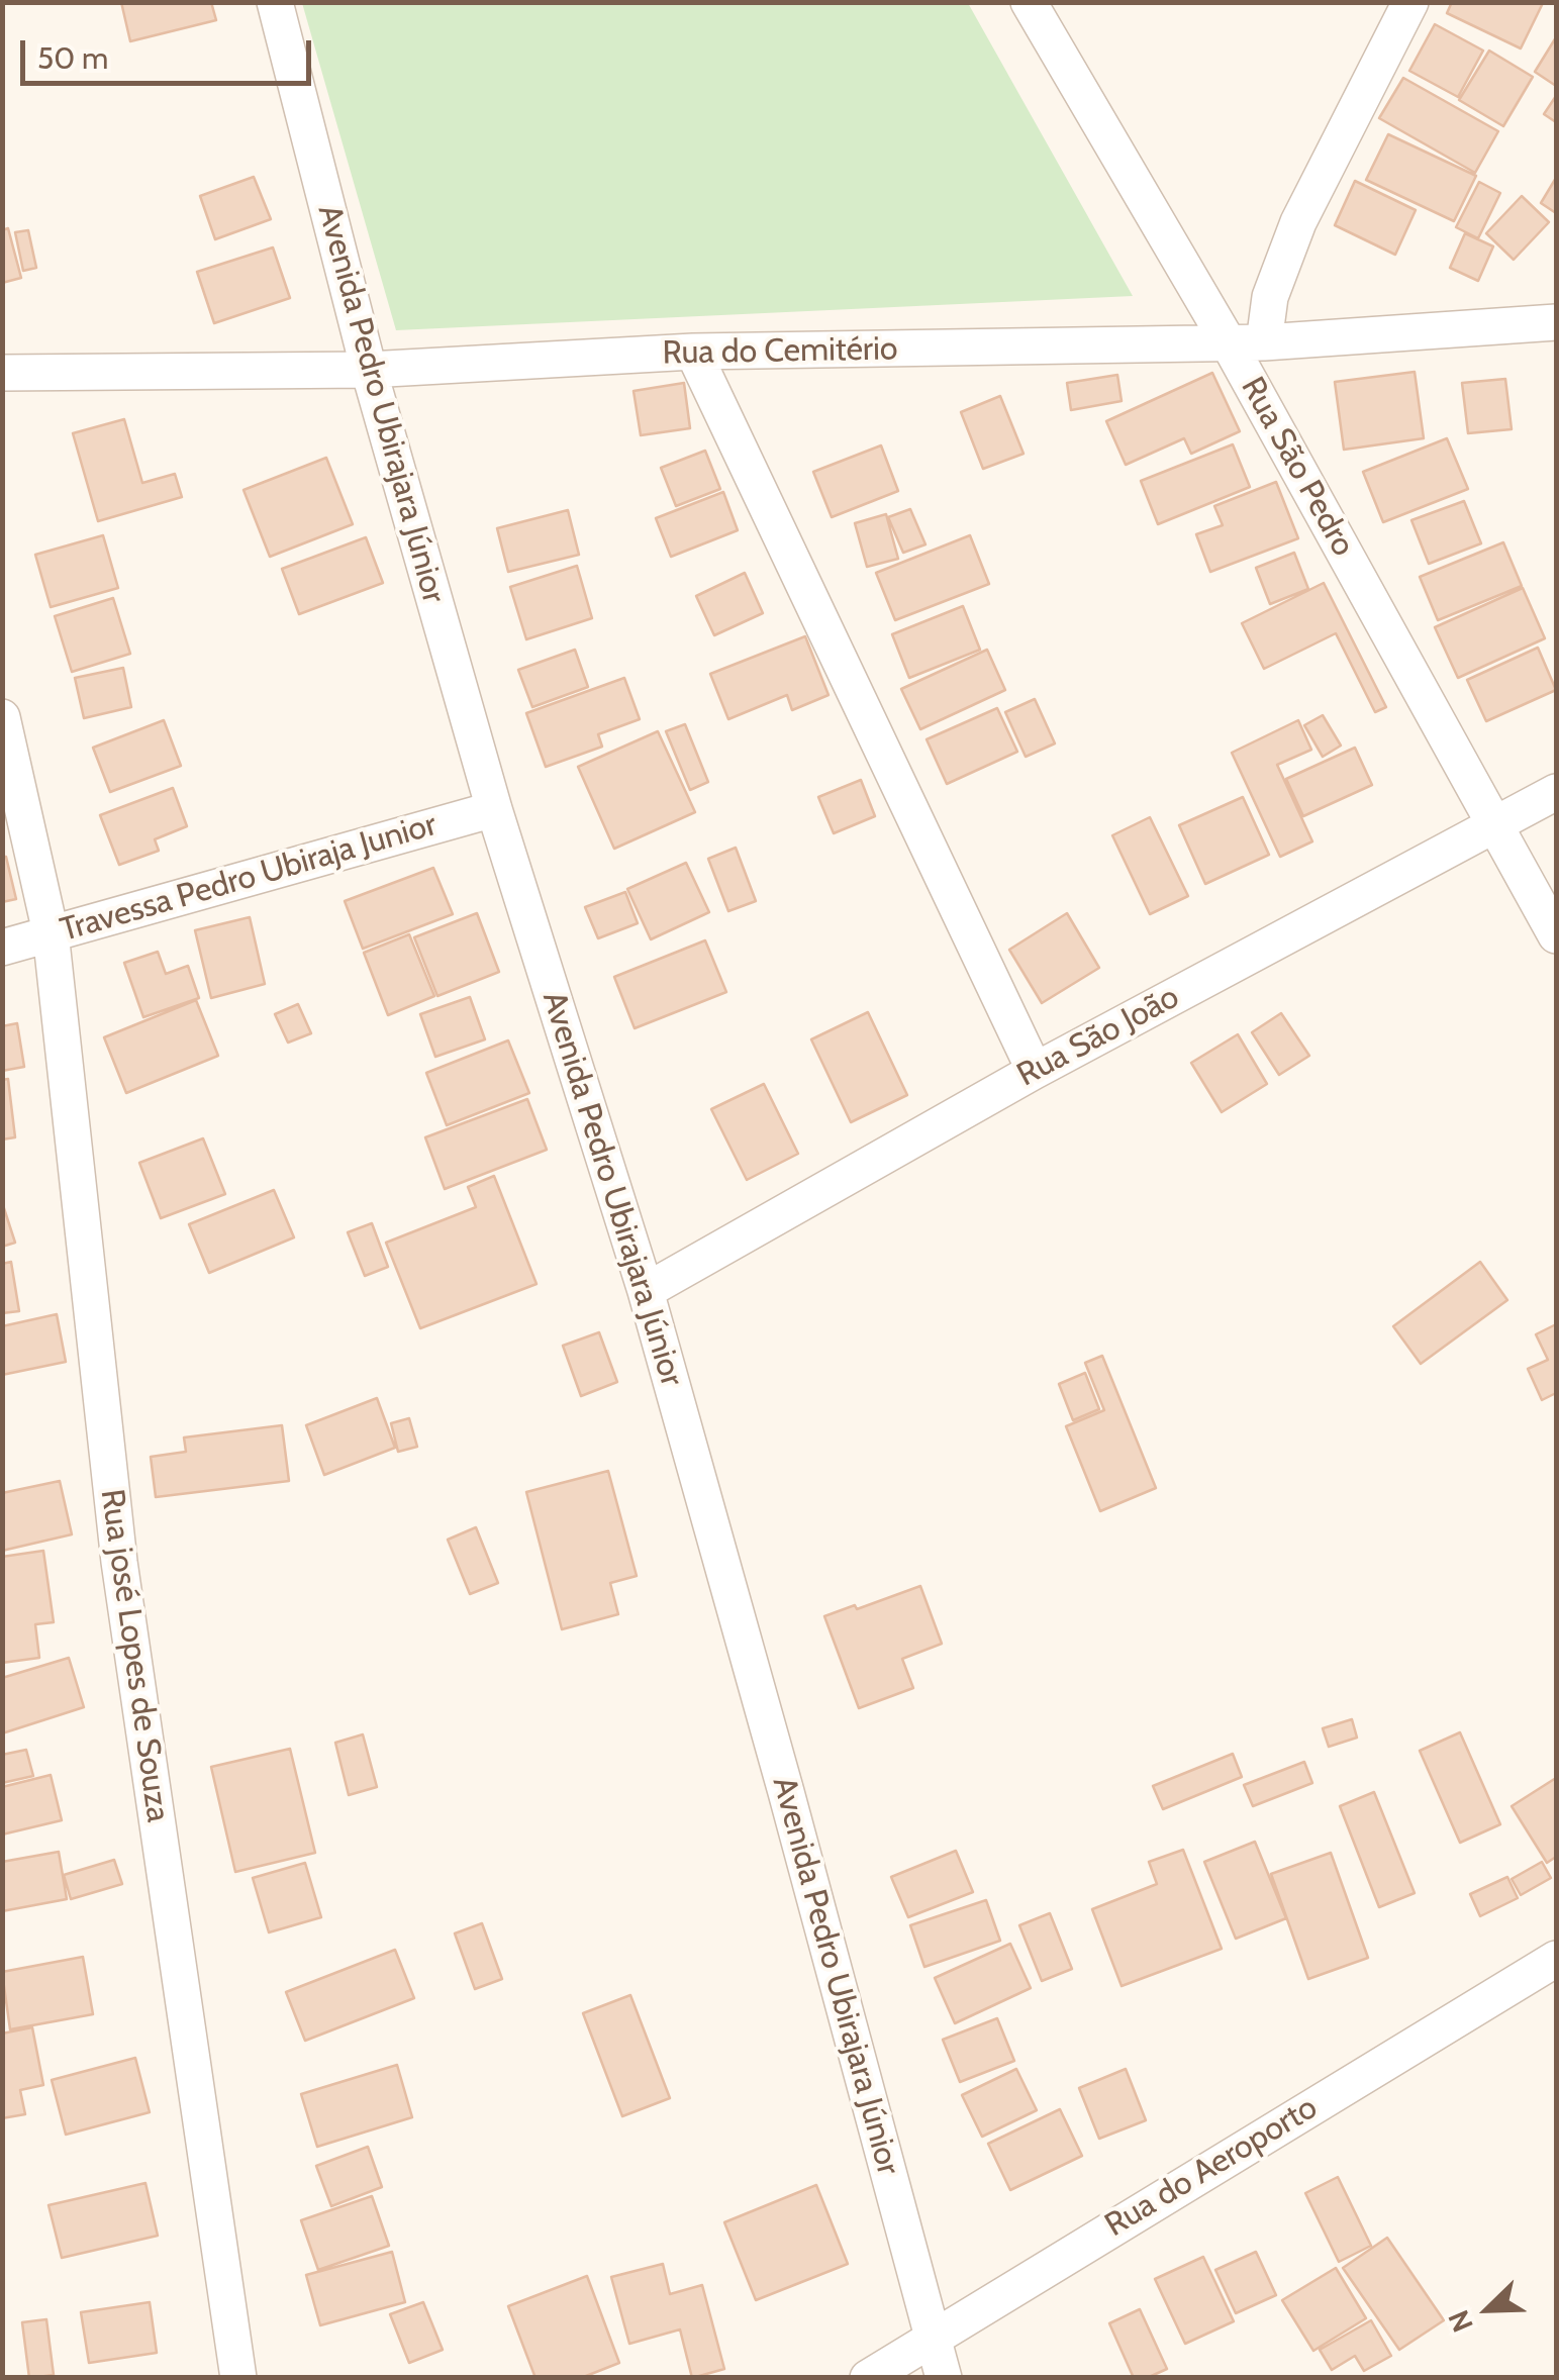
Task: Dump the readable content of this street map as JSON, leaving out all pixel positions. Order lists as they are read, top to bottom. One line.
{"streets":{"street":["Rua do Cemitério","Avenida Pedro Ubirajara Júnior","Rua São Pedro","Travessa Pedro Ubiraja Junior","Rua São João","Rua josé Lopes de Souza","Rua do Aeroporto"]},"crossings":[["Rua do Cemitério","Avenida Pedro Ubirajara Júnior"],["Rua do Cemitério","Rua São Pedro"],["Avenida Pedro Ubirajara Júnior","Travessa Pedro Ubiraja Junior"],["Avenida Pedro Ubirajara Júnior","Rua São João"],["Avenida Pedro Ubirajara Júnior","Rua do Aeroporto"],["Rua São Pedro","Rua São João"],["Travessa Pedro Ubiraja Junior","Rua josé Lopes de Souza"]],"scale_bar":"50 m","north":"bottom left"}
